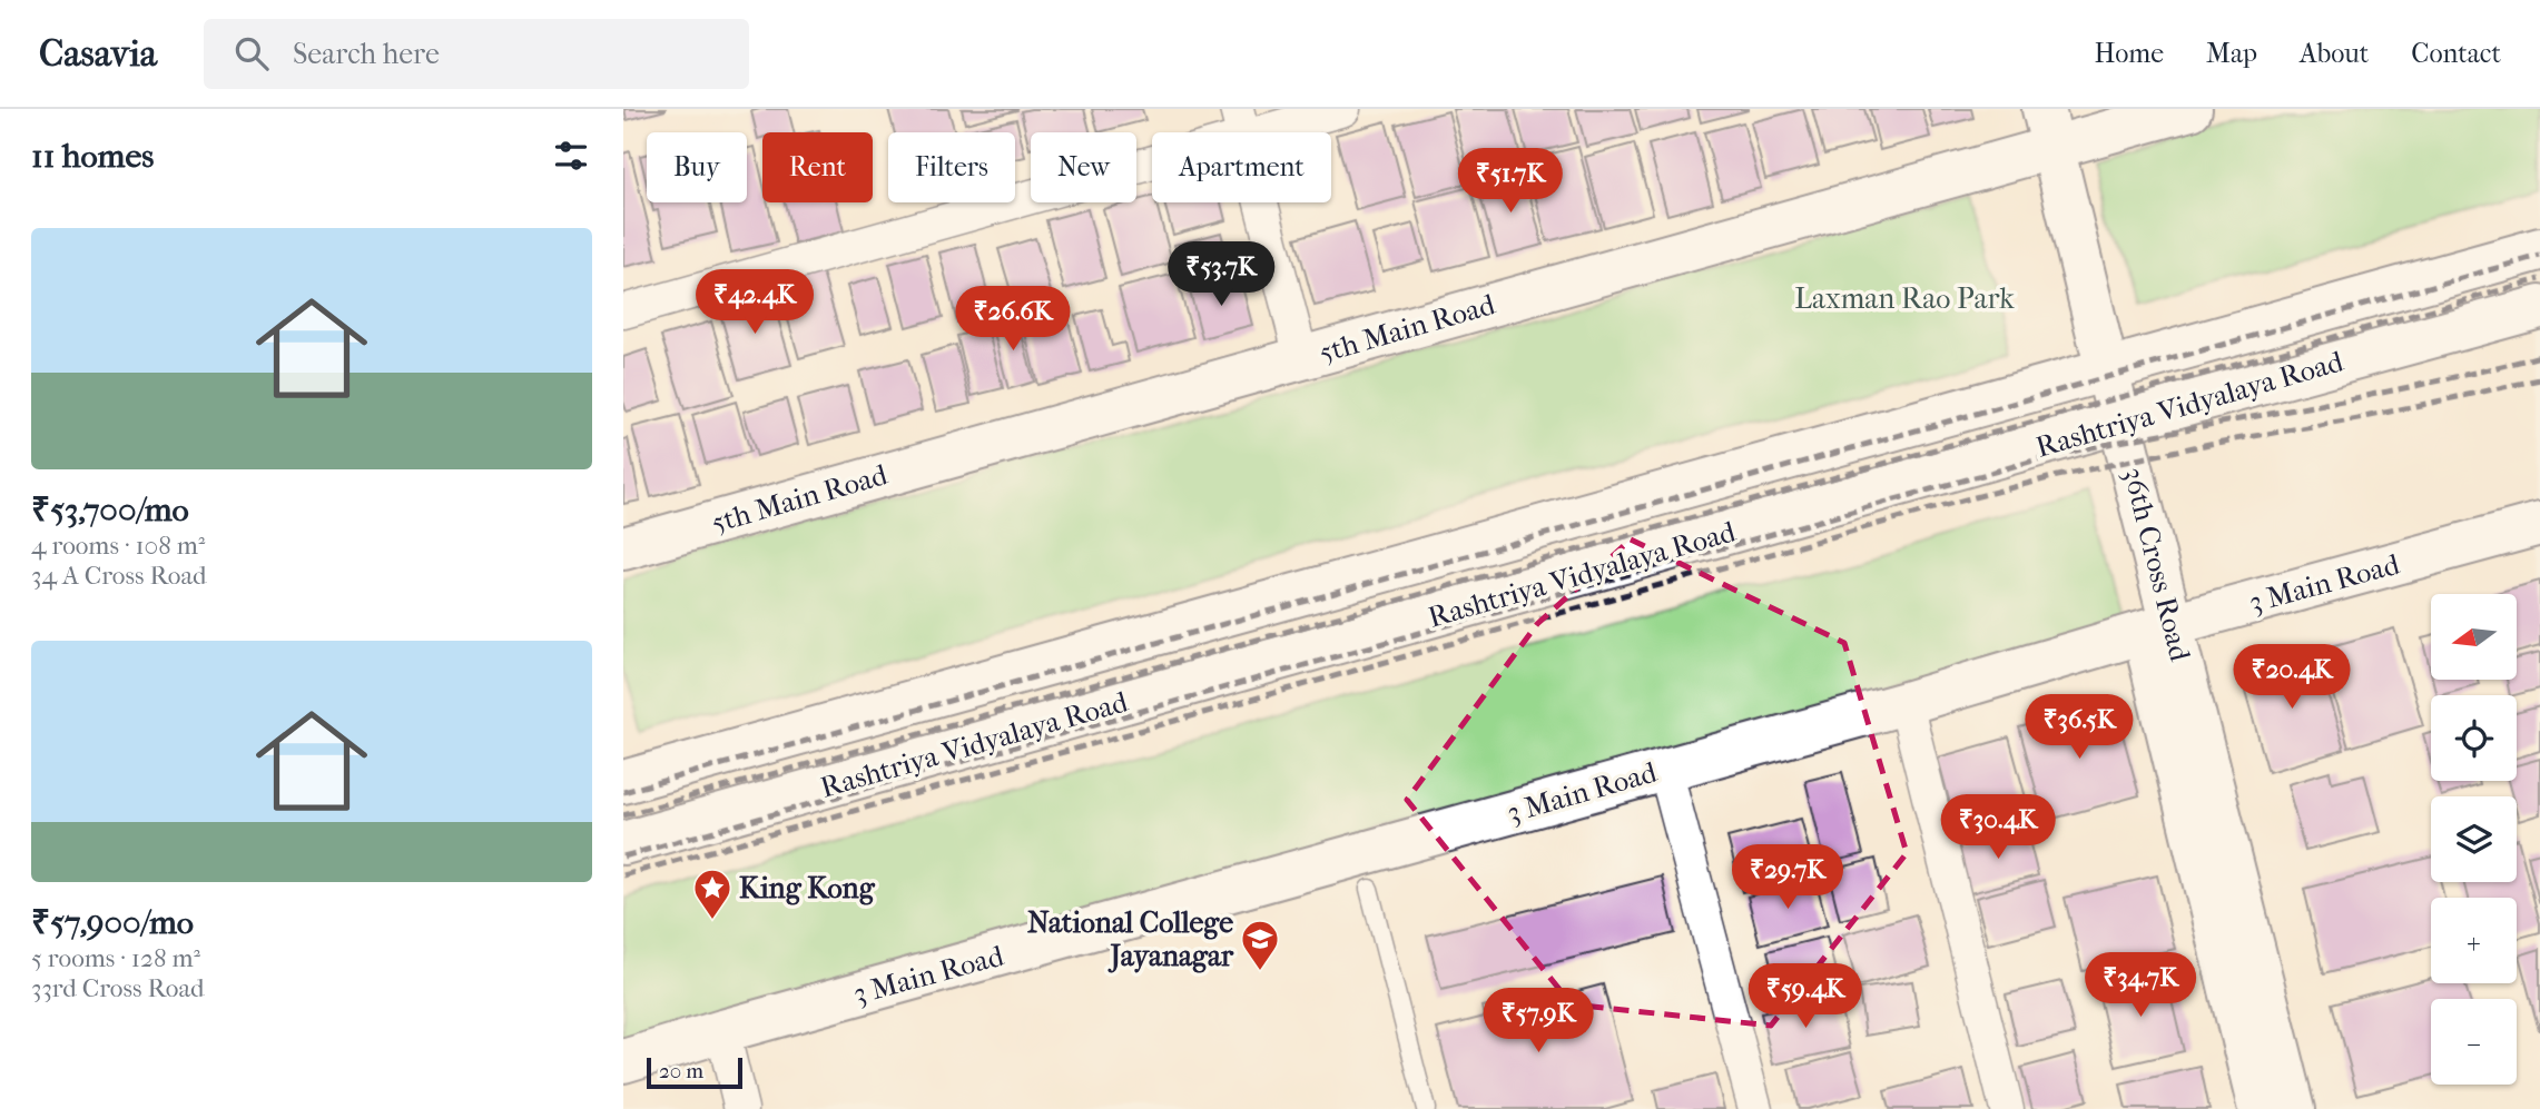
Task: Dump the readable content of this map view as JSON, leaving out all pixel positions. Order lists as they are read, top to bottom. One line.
{"streets":{"main road":["5th Main Road","Rashtriya Vidyalaya Road","36th Cross Road","3 Main Road"]},"crossings":[["5th Main Road","36th Cross Road"],["Rashtriya Vidyalaya Road","36th Cross Road"],["36th Cross Road","3 Main Road"]],"parks":["Laxman Rao Park"],"places":{"place":["King Kong"],"school or university":["National College Jayanagar"]},"scale_bar":"20 m","north":"left","page":{"header":"Casavia","search":"Search here","nav":["Home","Map","About","Contact"],"heading":"11 homes","chip":["Buy","Rent","Filters","New","Apartment"],"price":["₹51.7K","₹53.7K","₹42.4K","₹26.6K","₹20.4K","₹36.5K","₹30.4K","₹29.7K","₹34.7K","₹59.4K","₹57.9K"],"list":[{"name":"₹53,700/mo","note":"4 rooms · 108 m² · 34 A Cross Road"},{"name":"₹57,900/mo","note":"5 rooms · 128 m² · 33rd Cross Road"}],"map_buttons":["+","−"],"scale":"20 m"}}
